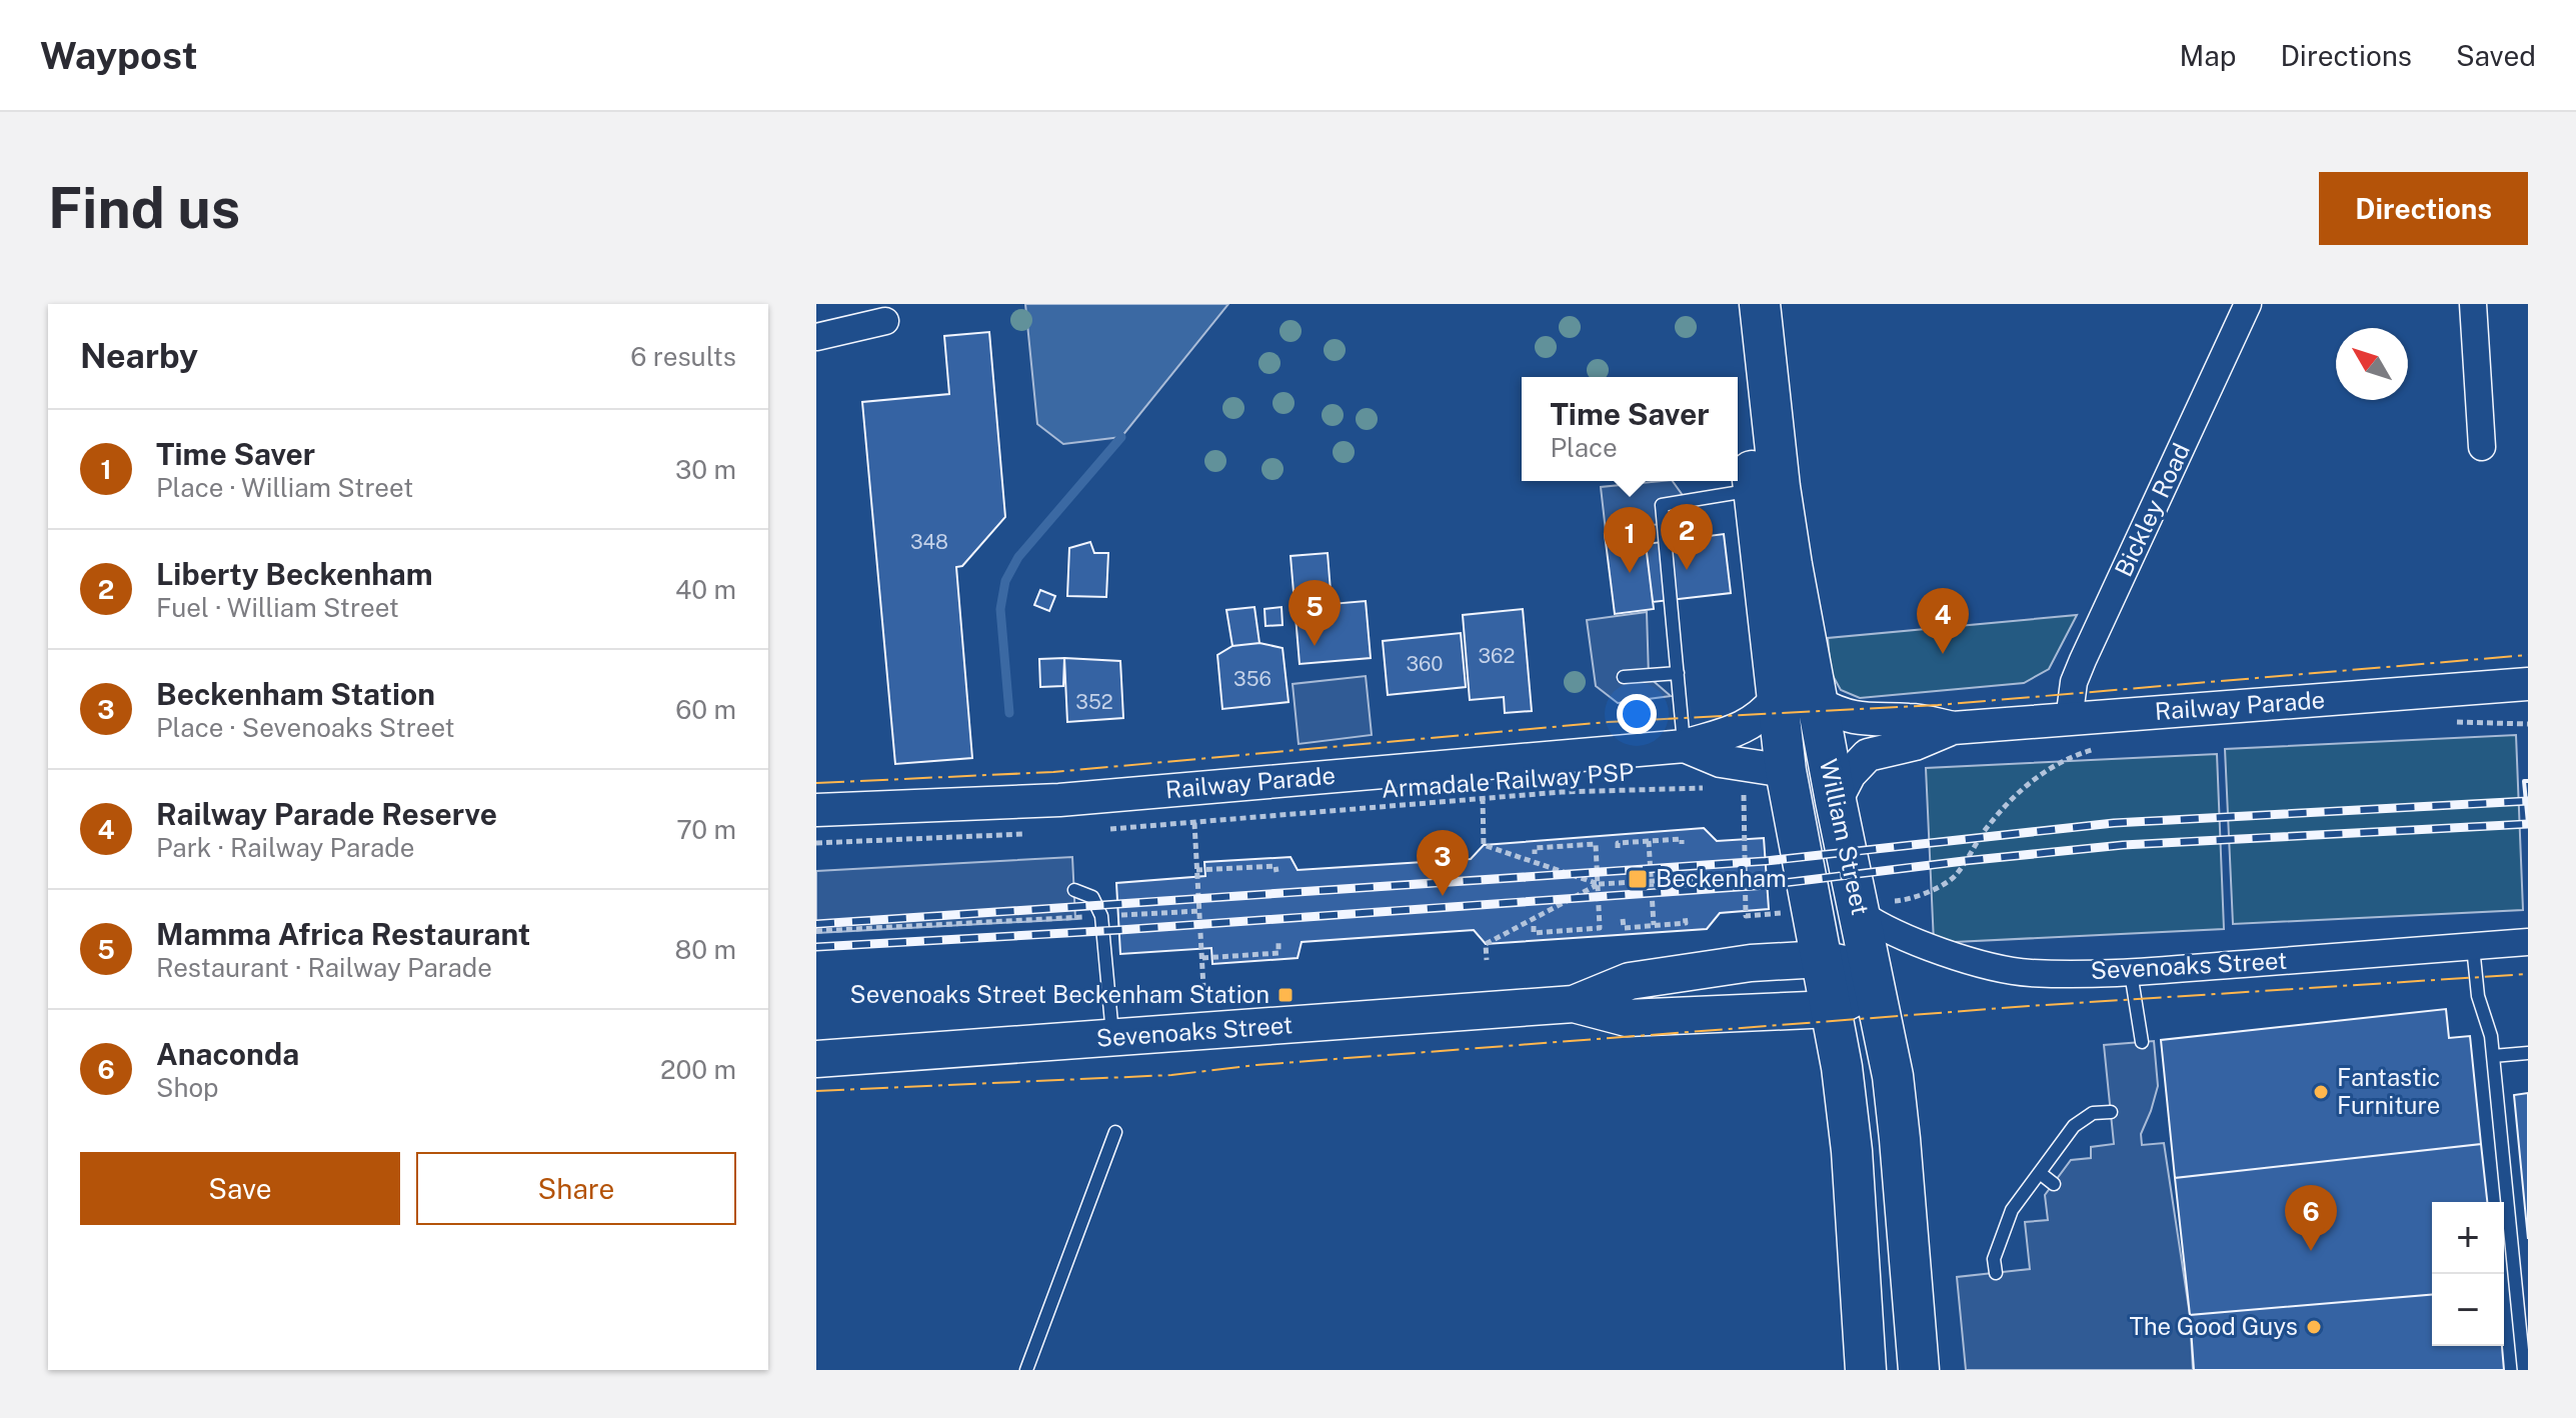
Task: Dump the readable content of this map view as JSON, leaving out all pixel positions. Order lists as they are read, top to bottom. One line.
{"streets":{"main road":["William Street","Sevenoaks Street"],"street":["Bickley Road","Railway Parade"],"path":["Armadale Railway PSP"]},"crossings":[["Bickley Road","Railway Parade"],["Railway Parade","William Street"],["William Street","Sevenoaks Street"]],"places":{"transit":["Beckenham","Sevenoaks Street Beckenham Station"],"other":["Fantastic Furniture","The Good Guys"]},"house_numbers":["348","362","360","356","352"],"north":"top left","page":{"header":"Waypost","nav":["Map","Directions","Saved"],"buttons":["Directions",["Save","Share"]],"title":"Find us","heading":["Nearby","6 results"],"popup":["Time Saver","Place"],"list":[{"mark":"1","name":"Time Saver","note":"Place · William Street","value":"30 m"},{"mark":"2","name":"Liberty Beckenham","note":"Fuel · William Street","value":"40 m"},{"mark":"3","name":"Beckenham Station","note":"Place · Sevenoaks Street","value":"60 m"},{"mark":"4","name":"Railway Parade Reserve","note":"Park · Railway Parade","value":"70 m"},{"mark":"5","name":"Mamma Africa Restaurant","note":"Restaurant · Railway Parade","value":"80 m"},{"mark":"6","name":"Anaconda","note":"Shop","value":"200 m"}],"pins":["2","1","5","4","3","6"],"map_buttons":["+","−"]}}
